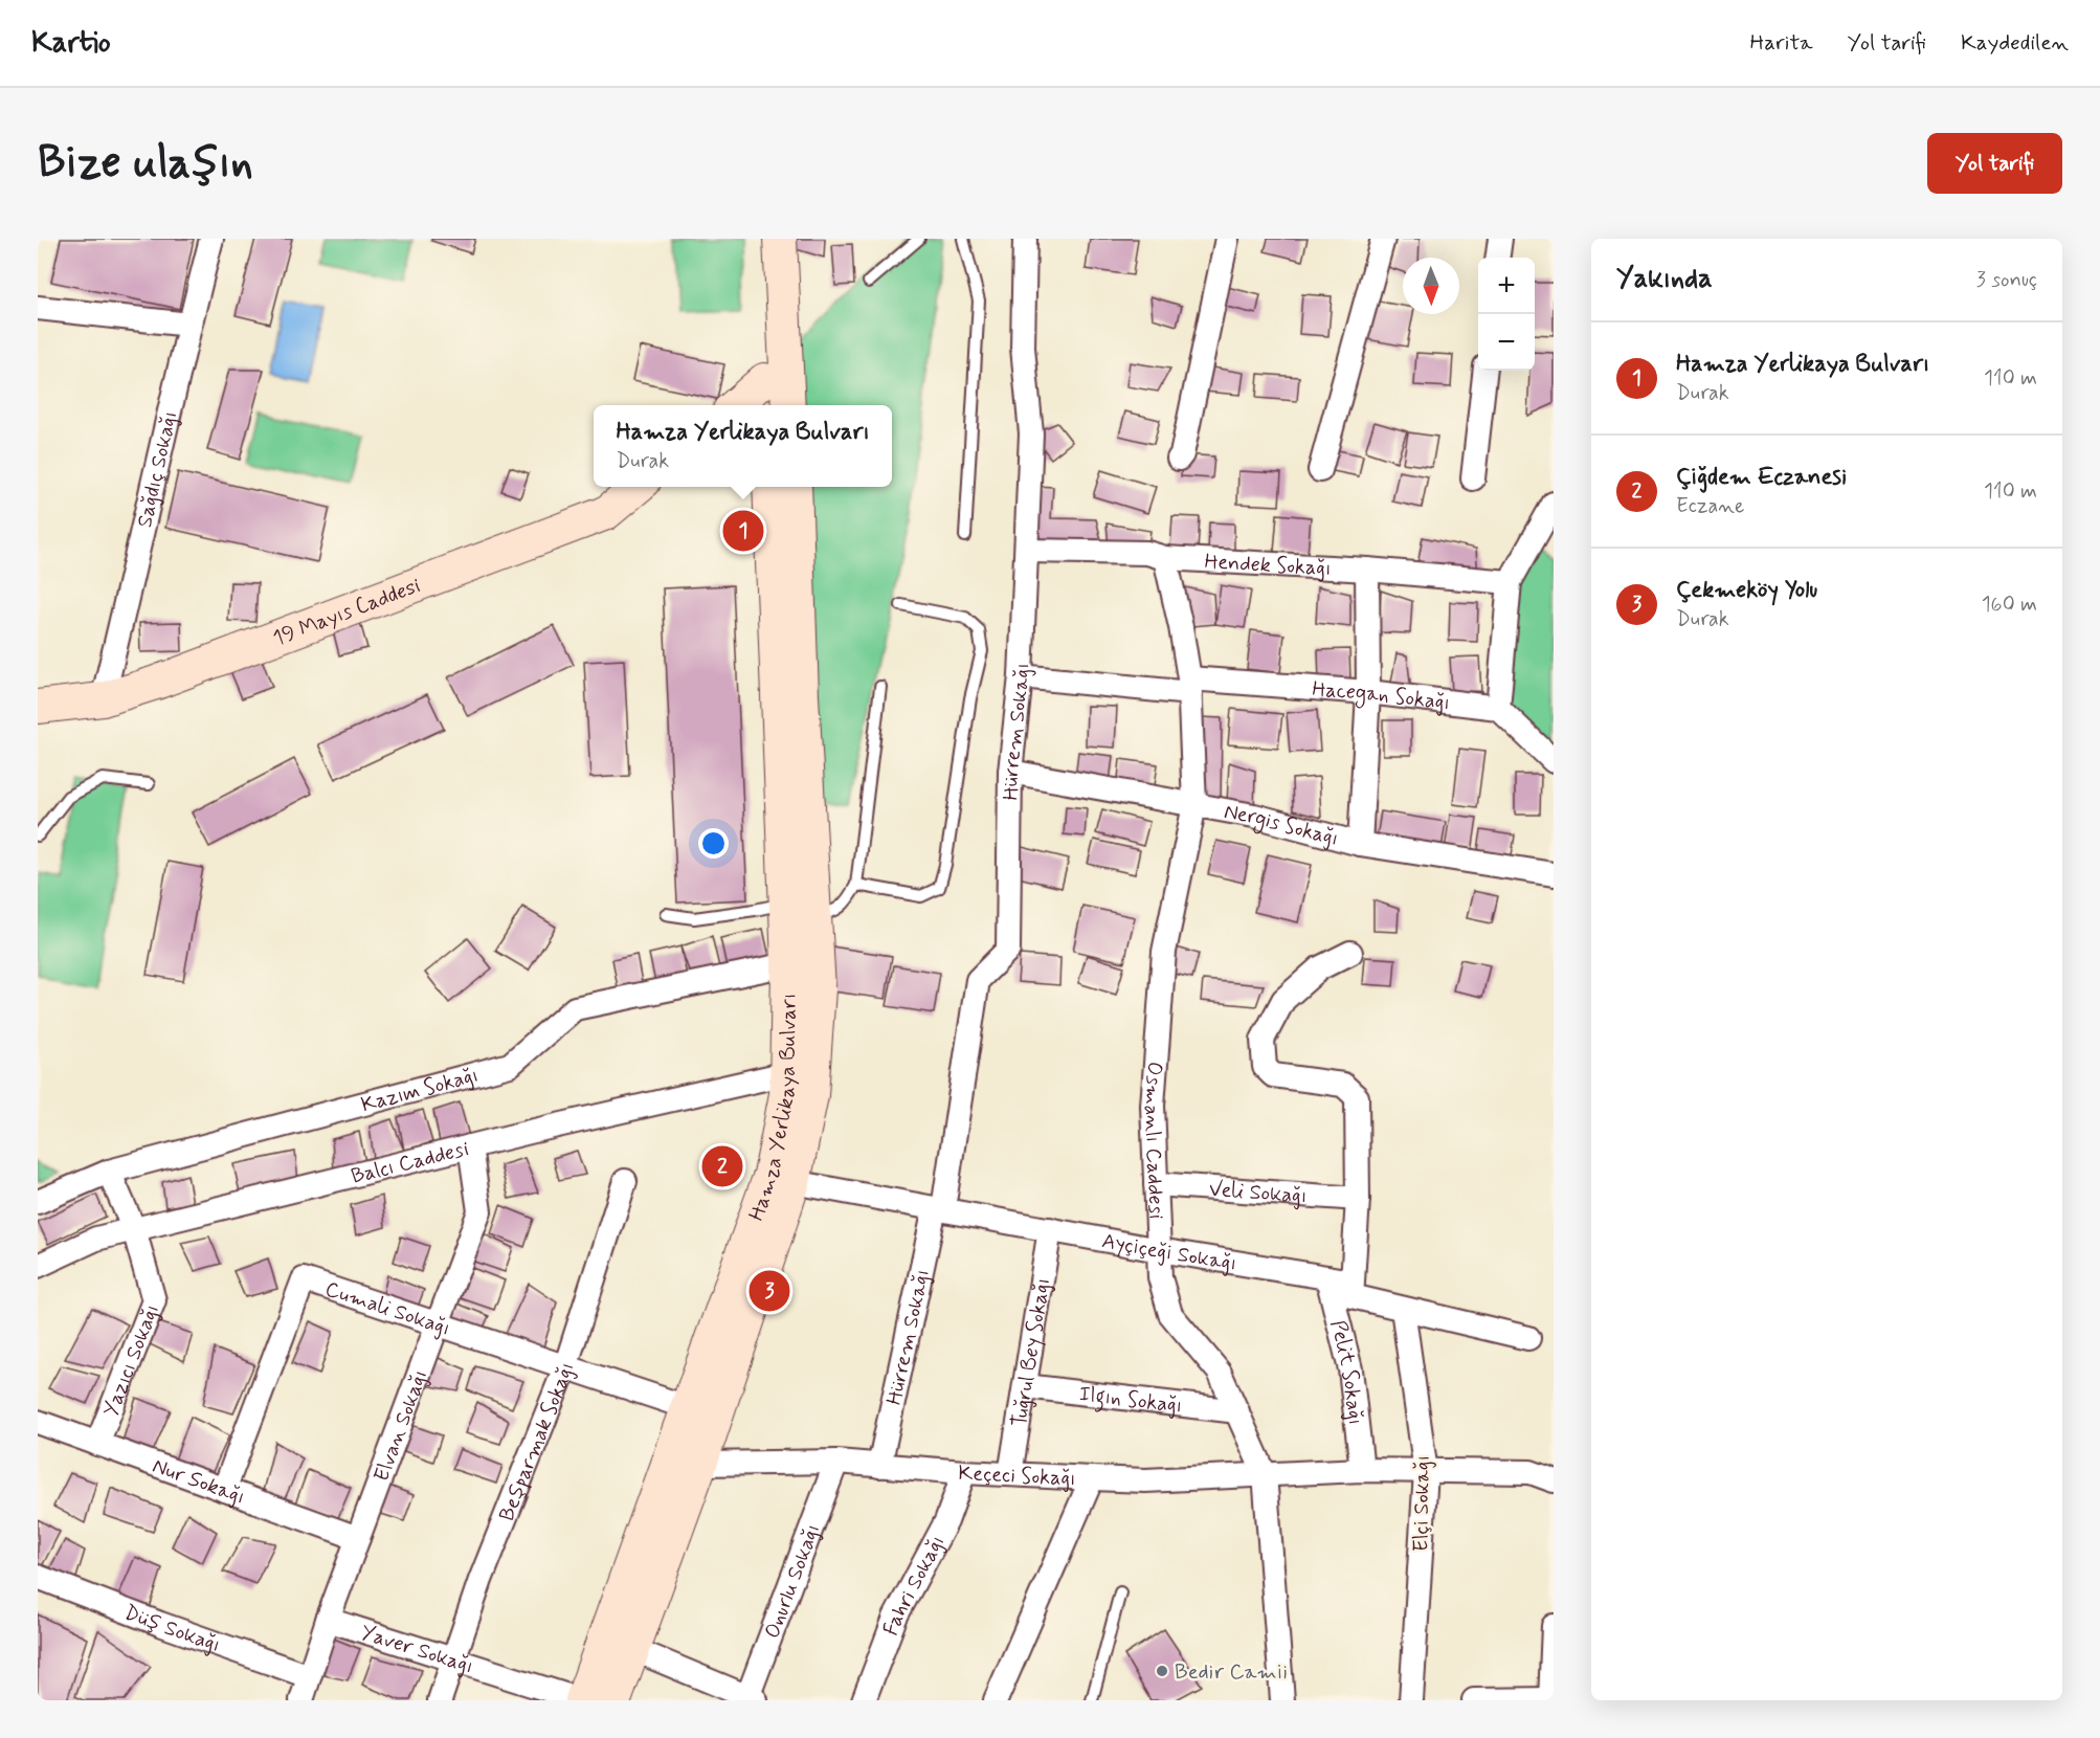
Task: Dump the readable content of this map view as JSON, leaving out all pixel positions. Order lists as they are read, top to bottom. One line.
{"streets":{"main road":["19 Mayıs Caddesi","Hamza Yerlikaya Bulvarı"],"street":["Sağdıç Sokağı","Hendek Sokağı","Hacegan Sokağı","Hürrem Sokağı","Nergis Sokağı","Kazım Sokağı","Osmanlı Caddesi","Balcı Caddesi","Veli Sokağı","Ayçiçeği Sokağı","Cumali Sokağı","Tuğrul Bey Sokağı","Yazıcı Sokağı","Pelit Sokağı","Ilgın Sokağı","Elvan Sokağı","Beşparmak Sokağı","Keçeci Sokağı","Nur Sokağı","Elçi Sokağı","Onurlu Sokağı","Fahri Sokağı","Düş Sokağı","Yaver Sokağı"]},"crossings":[["Sağdıç Sokağı","19 Mayıs Caddesi"],["Hendek Sokağı","Hürrem Sokağı"],["Hendek Sokağı","Osmanlı Caddesi"],["Hacegan Sokağı","Hürrem Sokağı"],["Hacegan Sokağı","Osmanlı Caddesi"],["Hürrem Sokağı","Nergis Sokağı"],["Hürrem Sokağı","Ayçiçeği Sokağı"],["Hürrem Sokağı","Keçeci Sokağı"],["Nergis Sokağı","Osmanlı Caddesi"],["Kazım Sokağı","Hamza Yerlikaya Bulvarı"],["Kazım Sokağı","Yazıcı Sokağı"],["Hamza Yerlikaya Bulvarı","Balcı Caddesi"],["Hamza Yerlikaya Bulvarı","Ayçiçeği Sokağı"],["Hamza Yerlikaya Bulvarı","Cumali Sokağı"],["Hamza Yerlikaya Bulvarı","Keçeci Sokağı"],["Hamza Yerlikaya Bulvarı","Yaver Sokağı"],["Osmanlı Caddesi","Veli Sokağı"],["Osmanlı Caddesi","Ayçiçeği Sokağı"],["Osmanlı Caddesi","Ilgın Sokağı"],["Balcı Caddesi","Yazıcı Sokağı"],["Balcı Caddesi","Elvan Sokağı"],["Ayçiçeği Sokağı","Tuğrul Bey Sokağı"],["Ayçiçeği Sokağı","Pelit Sokağı"],["Cumali Sokağı","Elvan Sokağı"],["Cumali Sokağı","Beşparmak Sokağı"],["Cumali Sokağı","Nur Sokağı"],["Tuğrul Bey Sokağı","Ilgın Sokağı"],["Tuğrul Bey Sokağı","Keçeci Sokağı"],["Yazıcı Sokağı","Nur Sokağı"],["Elvan Sokağı","Nur Sokağı"],["Elvan Sokağı","Düş Sokağı"],["Elvan Sokağı","Yaver Sokağı"],["Beşparmak Sokağı","Yaver Sokağı"],["Keçeci Sokağı","Onurlu Sokağı"],["Keçeci Sokağı","Fahri Sokağı"]],"places":["Bedir Camii"],"north":"bottom","page":{"header":"Kartio","nav":["Harita","Yol tarifi","Kaydedilen"],"buttons":"Yol tarifi","title":"Bize ulaşın","heading":["Yakında","3 sonuç"],"map_buttons":["+","−"],"list":[{"mark":"1","name":"Hamza Yerlikaya Bulvarı","note":"Durak","value":"110 m"},{"mark":"2","name":"Çiğdem Eczanesi","note":"Eczane","value":"110 m"},{"mark":"3","name":"Çekmeköy Yolu","note":"Durak","value":"160 m"}],"popup":["Hamza Yerlikaya Bulvarı","Durak"],"pins":["1","2","3"]}}
